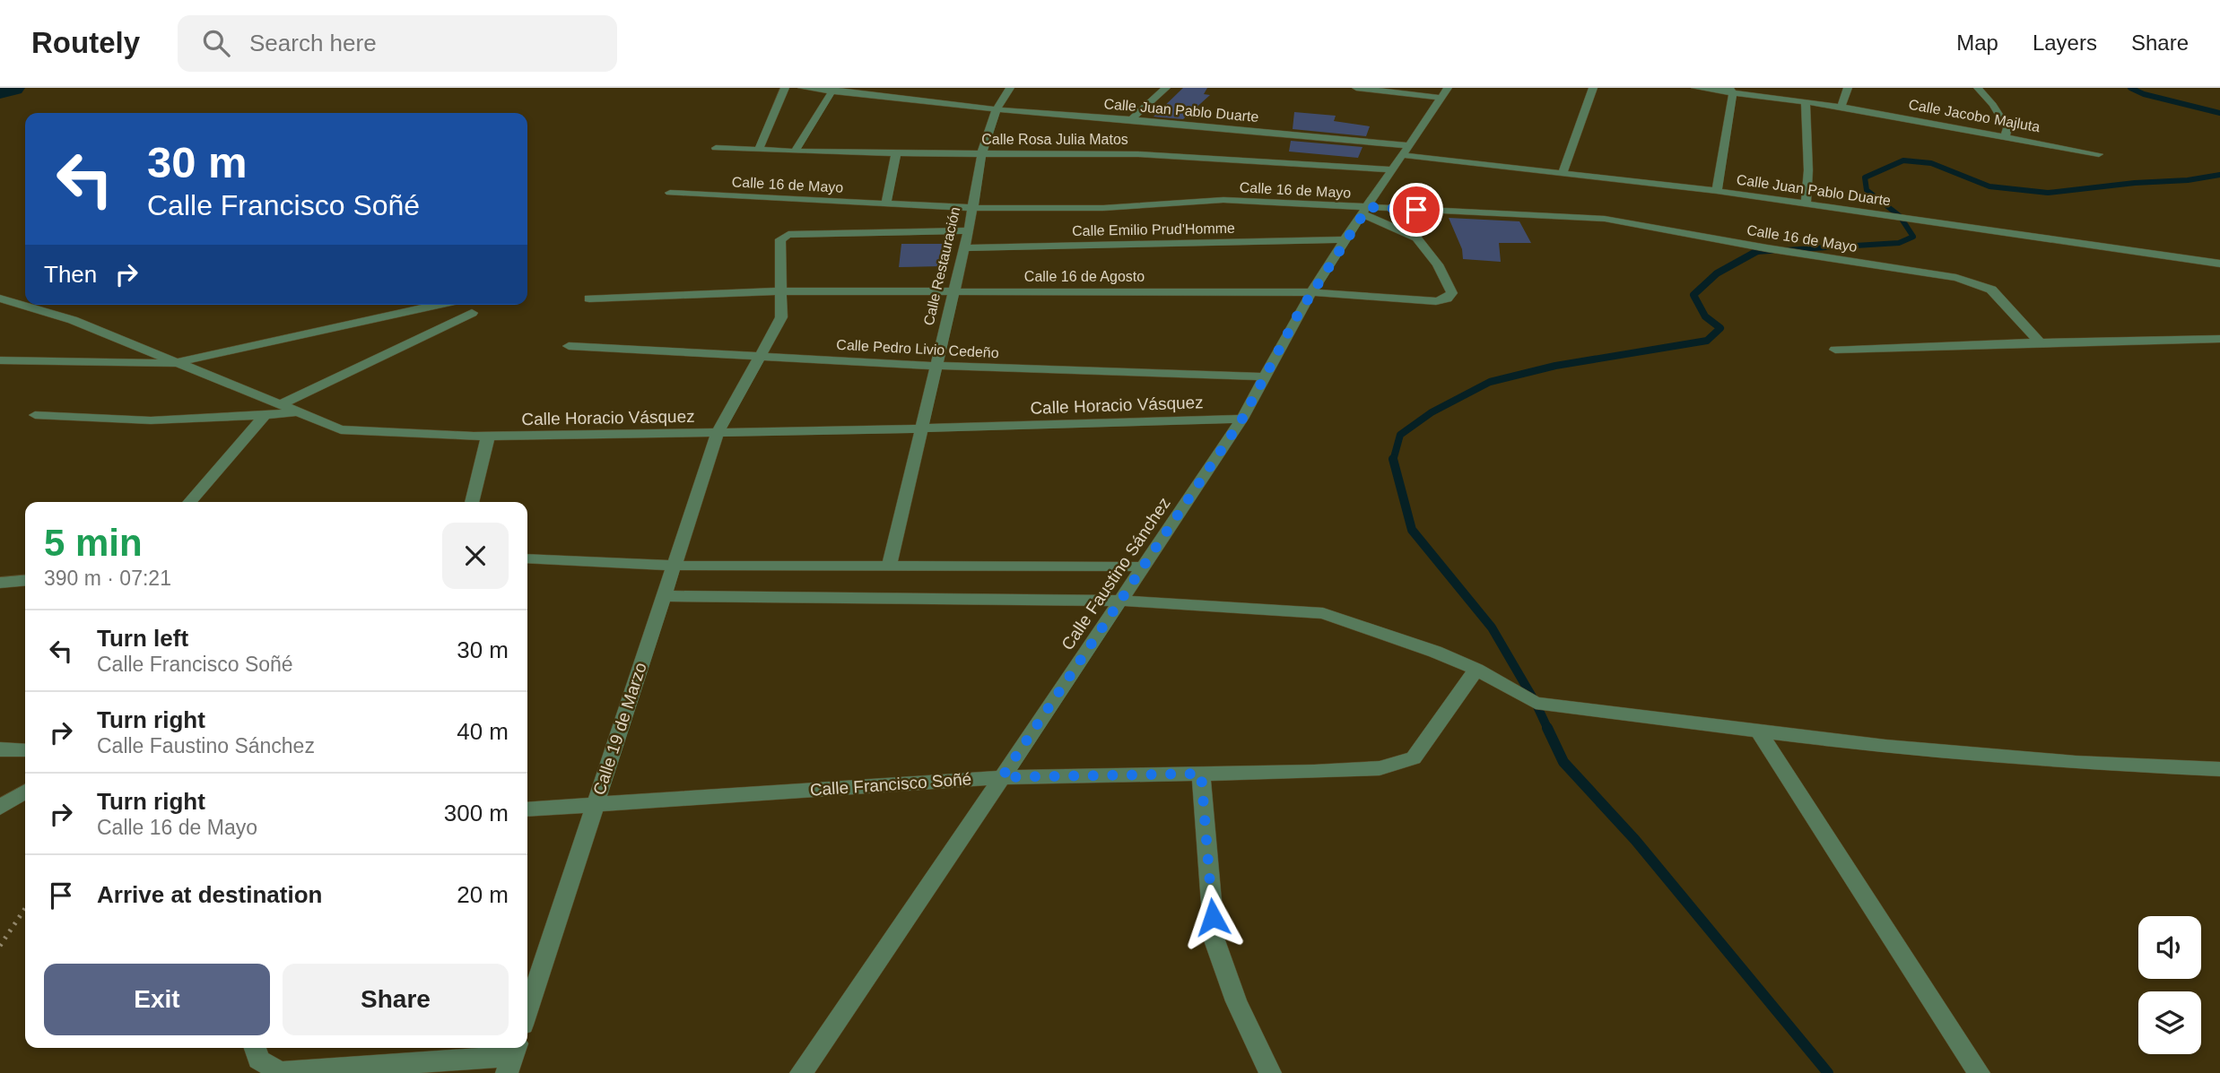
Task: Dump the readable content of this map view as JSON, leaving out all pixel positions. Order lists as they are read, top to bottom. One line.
{"streets":{"street":["Calle Juan Pablo Duarte","Calle Jacobo Majluta","Calle Rosa Julia Matos","Calle 16 de Mayo","Calle Emilio Prud'Homme","Calle Restauración","Calle 16 de Agosto","Calle Pedro Livio Cedeño","Calle Horacio Vásquez","Calle Faustino Sánchez","Calle 19 de Marzo","Calle Francisco Soñé"]},"crossings":[["Calle Juan Pablo Duarte","Calle Restauración"],["Calle Juan Pablo Duarte","Calle Faustino Sánchez"],["Calle Rosa Julia Matos","Calle Restauración"],["Calle Rosa Julia Matos","Calle Faustino Sánchez"],["Calle 16 de Mayo","Calle Restauración"],["Calle 16 de Mayo","Calle 16 de Agosto"],["Calle 16 de Mayo","Calle Faustino Sánchez"],["Calle Emilio Prud'Homme","Calle Restauración"],["Calle Emilio Prud'Homme","Calle Faustino Sánchez"],["Calle Restauración","Calle 16 de Agosto"],["Calle Restauración","Calle Pedro Livio Cedeño"],["Calle Restauración","Calle Horacio Vásquez"],["Calle Restauración","Calle 19 de Marzo"],["Calle 16 de Agosto","Calle Faustino Sánchez"],["Calle 16 de Agosto","Calle 19 de Marzo"],["Calle Pedro Livio Cedeño","Calle Faustino Sánchez"],["Calle Pedro Livio Cedeño","Calle 19 de Marzo"],["Calle Horacio Vásquez","Calle Faustino Sánchez"],["Calle Horacio Vásquez","Calle 19 de Marzo"],["Calle Faustino Sánchez","Calle Francisco Soñé"],["Calle 19 de Marzo","Calle Francisco Soñé"]],"page":{"header":"Routely","search":"Search here","nav":["Map","Layers","Share"],"turn":["30 m","Calle Francisco Soñé"],"then":"Then","heading":["5 min","390 m · 07:21"],"list":[{"name":"Turn left","note":"Calle Francisco Soñé","value":"30 m"},{"name":"Turn right","note":"Calle Faustino Sánchez","value":"40 m"},{"name":"Turn right","note":"Calle 16 de Mayo","value":"300 m"},{"name":"Arrive at destination","value":"20 m"}],"buttons":["Exit","Share"]}}
